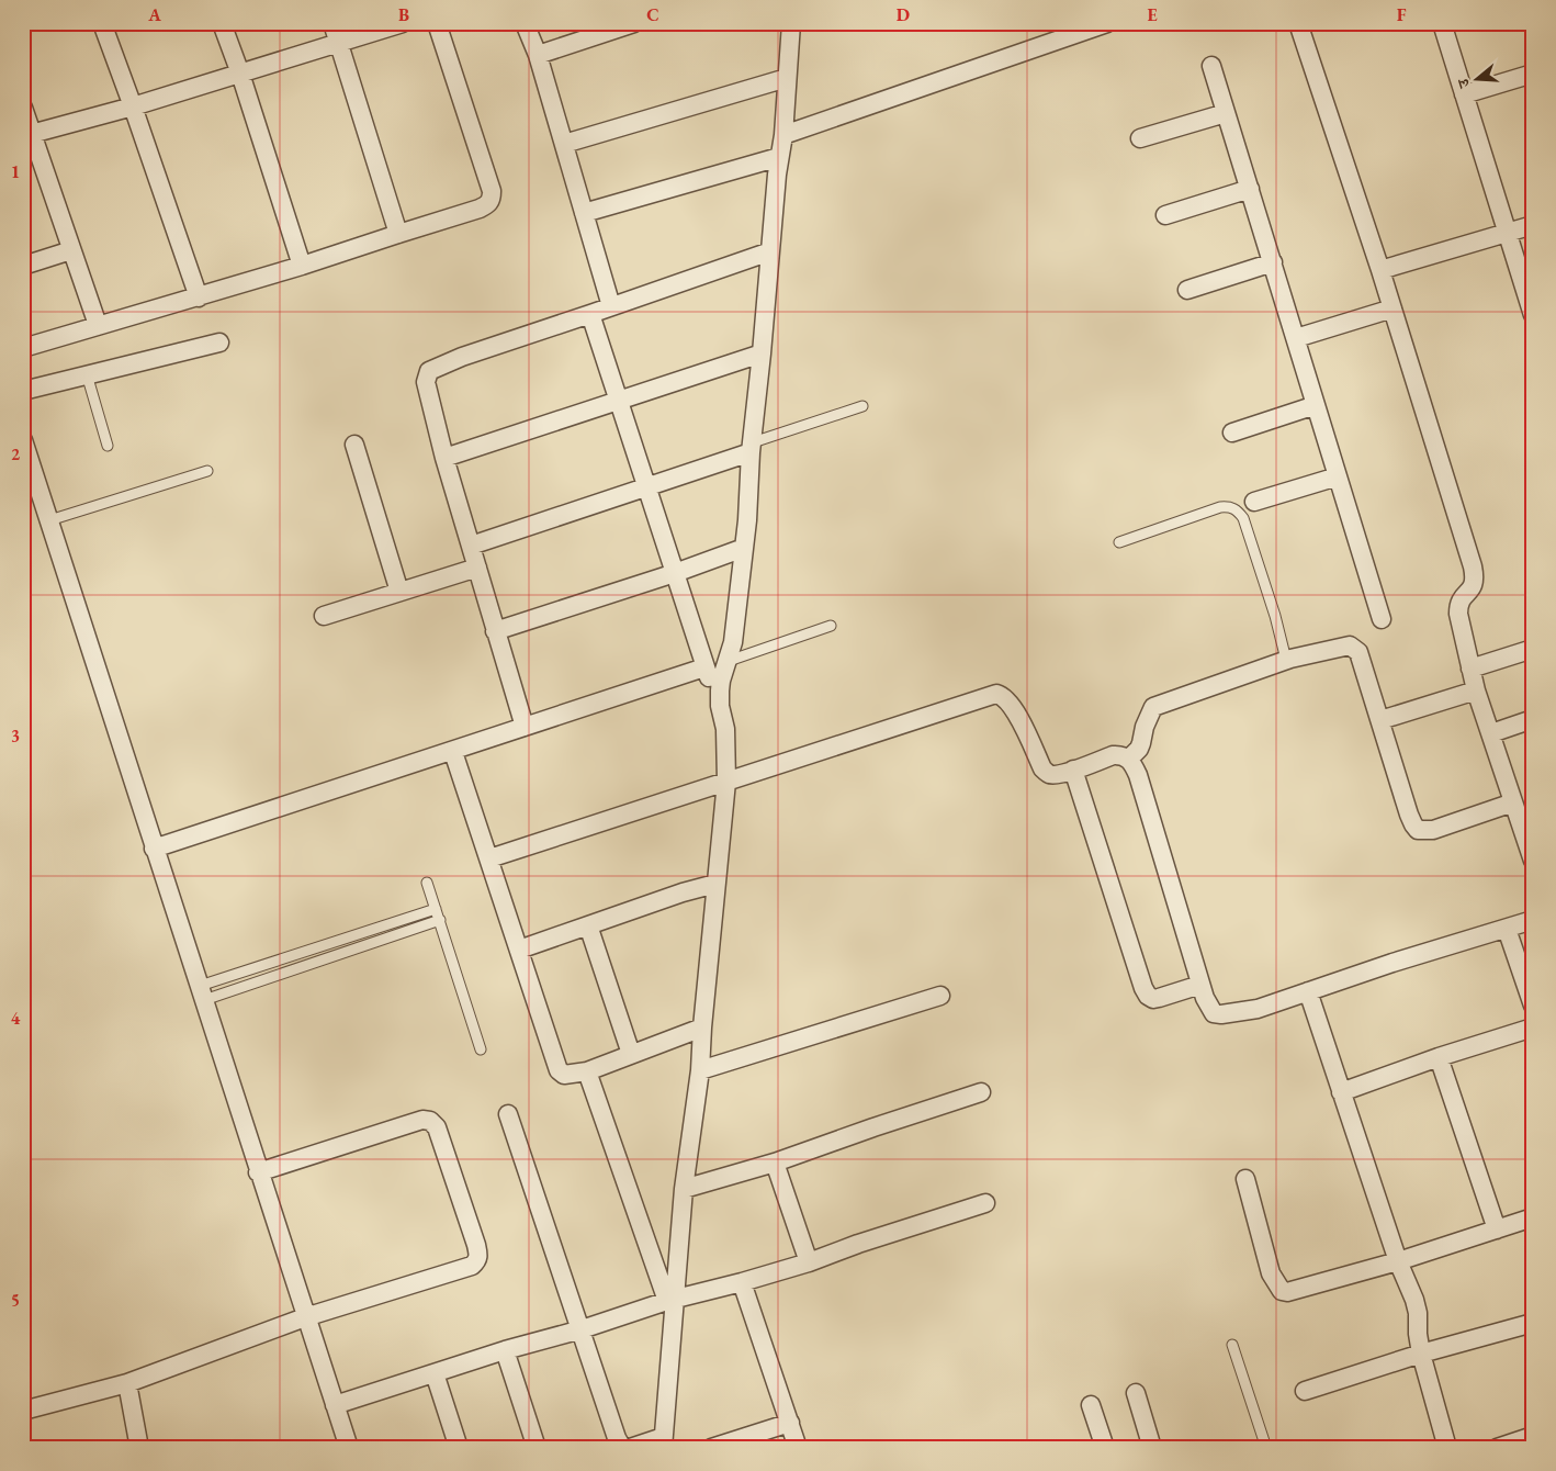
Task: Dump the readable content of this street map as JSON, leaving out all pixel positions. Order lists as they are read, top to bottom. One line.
{"north":"left","grid":{"columns":["A","B","C","D","E","F"],"rows":["1","2","3","4","5"]}}
